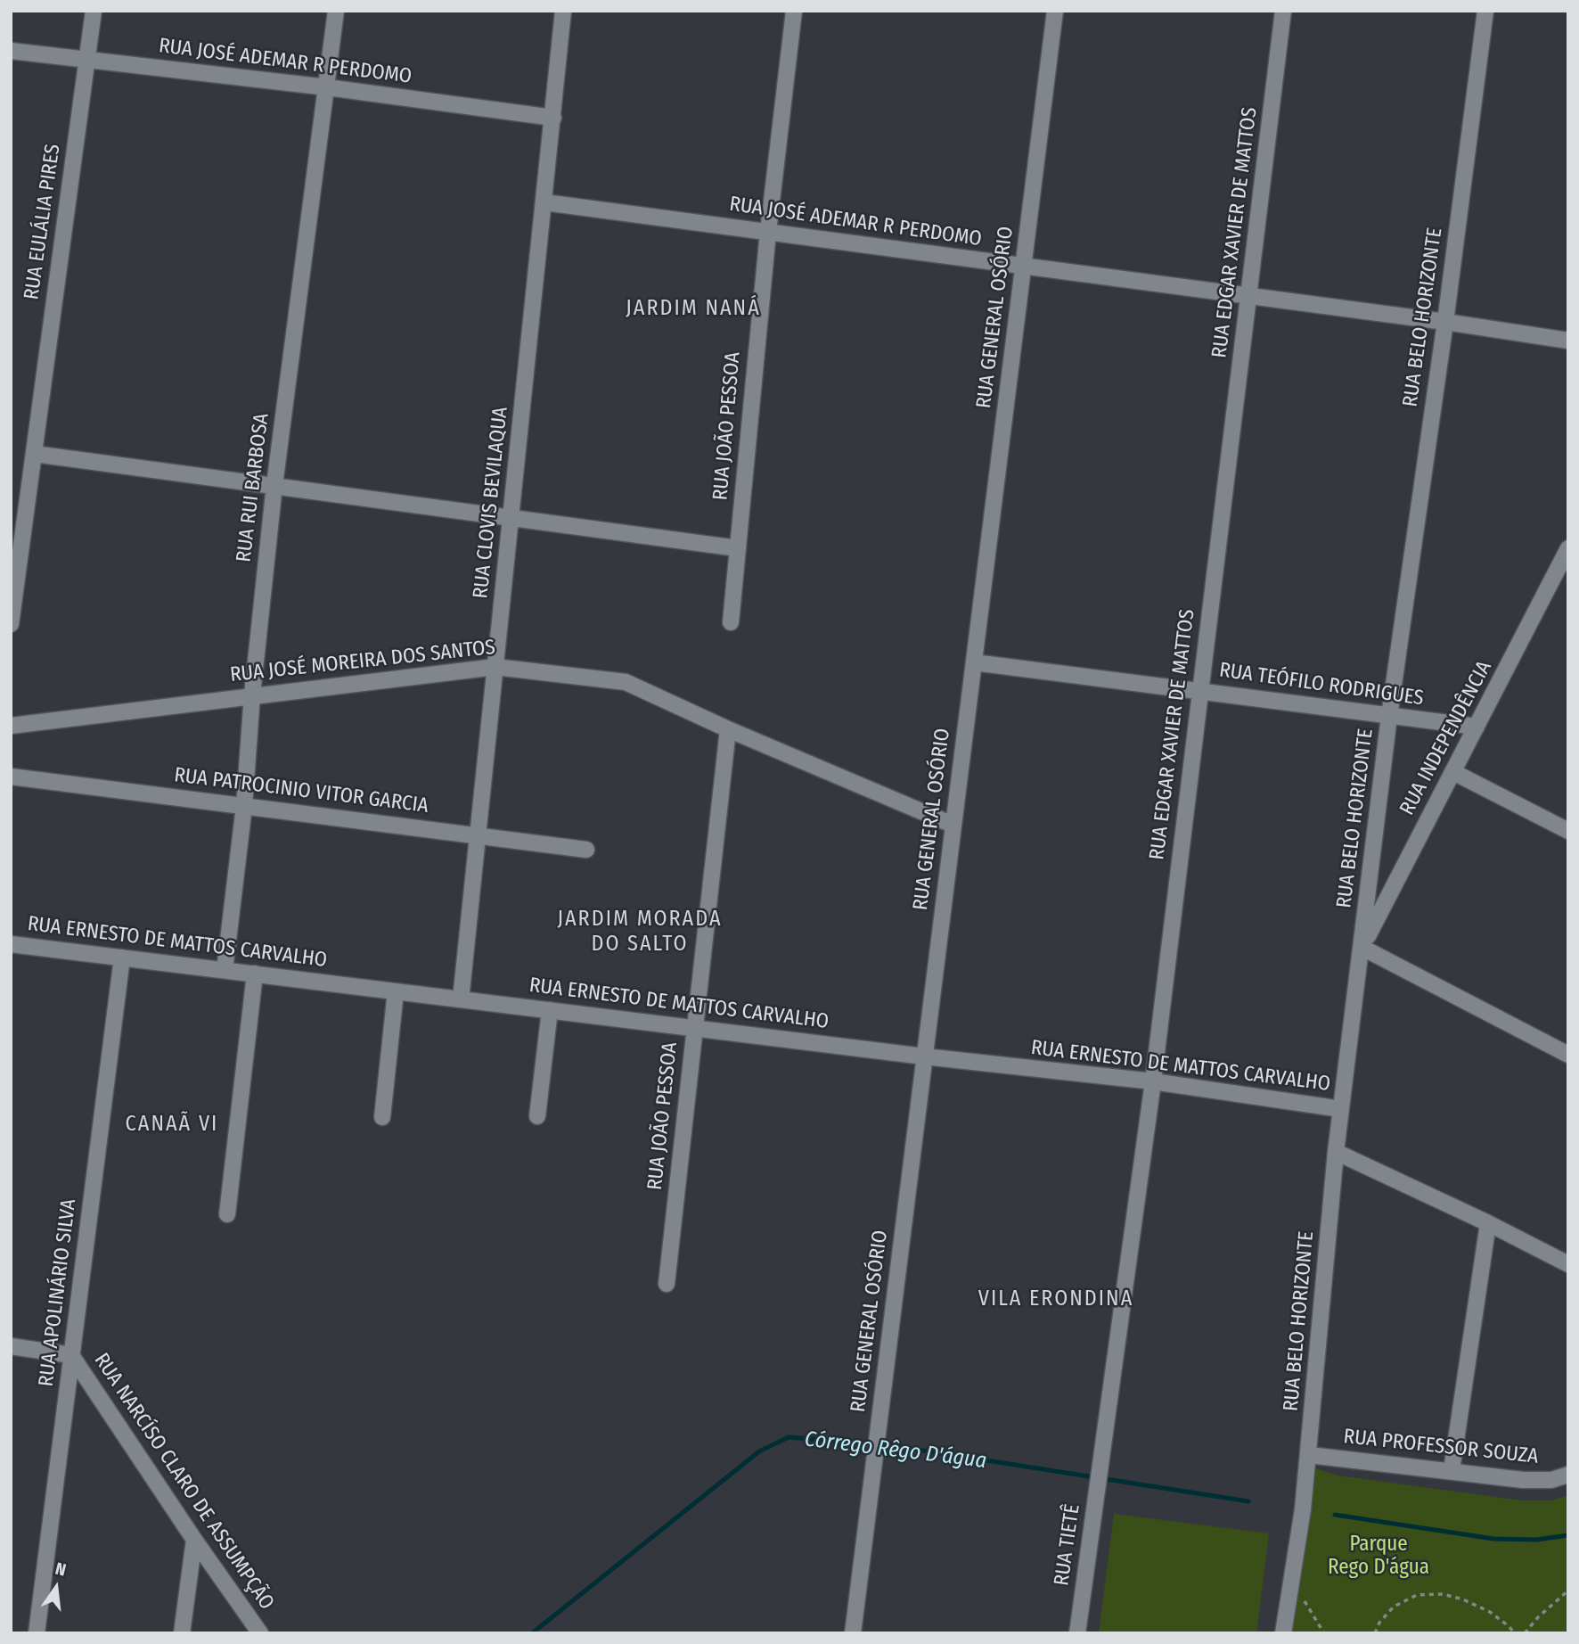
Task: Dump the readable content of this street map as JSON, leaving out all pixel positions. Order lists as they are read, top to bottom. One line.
{"streets":{"street":["RUA JOSÉ ADEMAR R PERDOMO","RUA EULÁLIA PIRES","RUA EDGAR XAVIER DE MATTOS","RUA GENERAL OSÓRIO","RUA BELO HORIZONTE","RUA JOÃO PESSOA","RUA RUI BARBOSA","RUA CLOVIS BEVILAQUA","RUA JOSÉ MOREIRA DOS SANTOS","RUA TEÓFILO RODRIGUES","RUA INDEPENDÊNCIA","RUA PATROCINIO VITOR GARCIA","RUA ERNESTO DE MATTOS CARVALHO","RUA APOLINÁRIO SILVA","RUA PROFESSOR SOUZA","RUA NARCÍSO CLARO DE ASSUMPÇÃO","RUA TIETÊ"]},"crossings":[["RUA JOSÉ ADEMAR R PERDOMO","RUA EULÁLIA PIRES"],["RUA JOSÉ ADEMAR R PERDOMO","RUA EDGAR XAVIER DE MATTOS"],["RUA JOSÉ ADEMAR R PERDOMO","RUA GENERAL OSÓRIO"],["RUA JOSÉ ADEMAR R PERDOMO","RUA BELO HORIZONTE"],["RUA JOSÉ ADEMAR R PERDOMO","RUA JOÃO PESSOA"],["RUA JOSÉ ADEMAR R PERDOMO","RUA RUI BARBOSA"],["RUA JOSÉ ADEMAR R PERDOMO","RUA CLOVIS BEVILAQUA"],["RUA EDGAR XAVIER DE MATTOS","RUA TEÓFILO RODRIGUES"],["RUA EDGAR XAVIER DE MATTOS","RUA ERNESTO DE MATTOS CARVALHO"],["RUA EDGAR XAVIER DE MATTOS","RUA TIETÊ"],["RUA GENERAL OSÓRIO","RUA JOSÉ MOREIRA DOS SANTOS"],["RUA GENERAL OSÓRIO","RUA TEÓFILO RODRIGUES"],["RUA GENERAL OSÓRIO","RUA ERNESTO DE MATTOS CARVALHO"],["RUA BELO HORIZONTE","RUA TEÓFILO RODRIGUES"],["RUA BELO HORIZONTE","RUA INDEPENDÊNCIA"],["RUA BELO HORIZONTE","RUA ERNESTO DE MATTOS CARVALHO"],["RUA BELO HORIZONTE","RUA PROFESSOR SOUZA"],["RUA JOÃO PESSOA","RUA JOSÉ MOREIRA DOS SANTOS"],["RUA JOÃO PESSOA","RUA ERNESTO DE MATTOS CARVALHO"],["RUA RUI BARBOSA","RUA JOSÉ MOREIRA DOS SANTOS"],["RUA RUI BARBOSA","RUA PATROCINIO VITOR GARCIA"],["RUA RUI BARBOSA","RUA ERNESTO DE MATTOS CARVALHO"],["RUA CLOVIS BEVILAQUA","RUA JOSÉ MOREIRA DOS SANTOS"],["RUA CLOVIS BEVILAQUA","RUA PATROCINIO VITOR GARCIA"],["RUA CLOVIS BEVILAQUA","RUA ERNESTO DE MATTOS CARVALHO"],["RUA TEÓFILO RODRIGUES","RUA INDEPENDÊNCIA"],["RUA ERNESTO DE MATTOS CARVALHO","RUA APOLINÁRIO SILVA"],["RUA APOLINÁRIO SILVA","RUA NARCÍSO CLARO DE ASSUMPÇÃO"]],"districts":["JARDIM NANÁ","JARDIM MORADA DO SALTO","CANAÃ VI","VILA ERONDINA"],"water":["Córrego Rêgo D'água"],"parks":["Parque Rego D'água"],"north":"top"}
